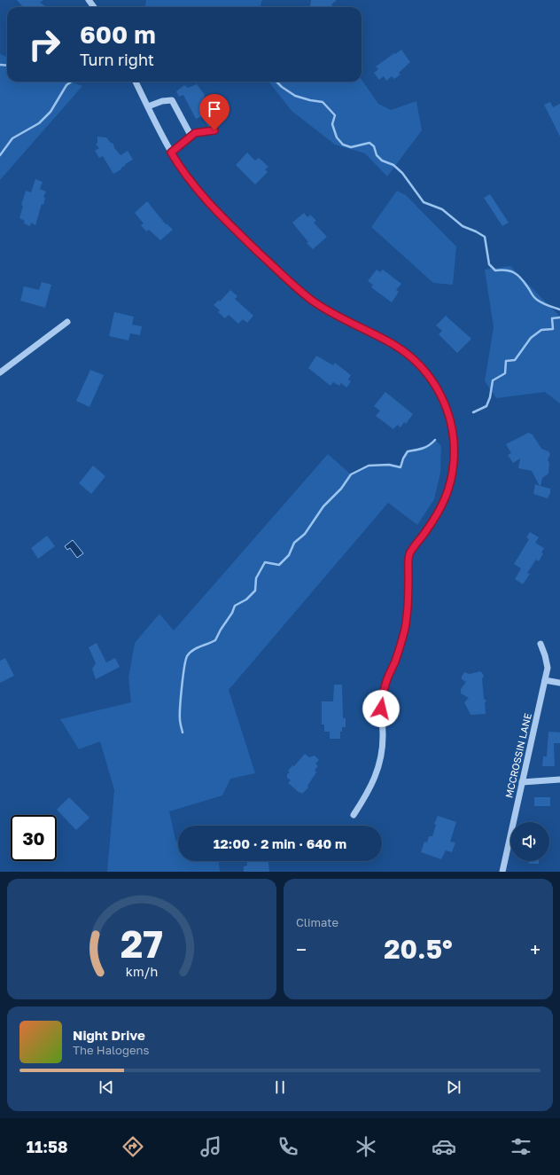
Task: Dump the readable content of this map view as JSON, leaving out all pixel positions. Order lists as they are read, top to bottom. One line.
{"streets":{"street":["MCCROSSIN LANE"]},"page":{"turn":["600 m","Turn right"],"limit":"30","trip":"12:00 · 2 min · 640 m","tile":"Climate","heat":["−","20.5°","+"],"song":["Night Drive","The Halogens"],"tabs":"11:58","gauge":["27","km/h"]}}
